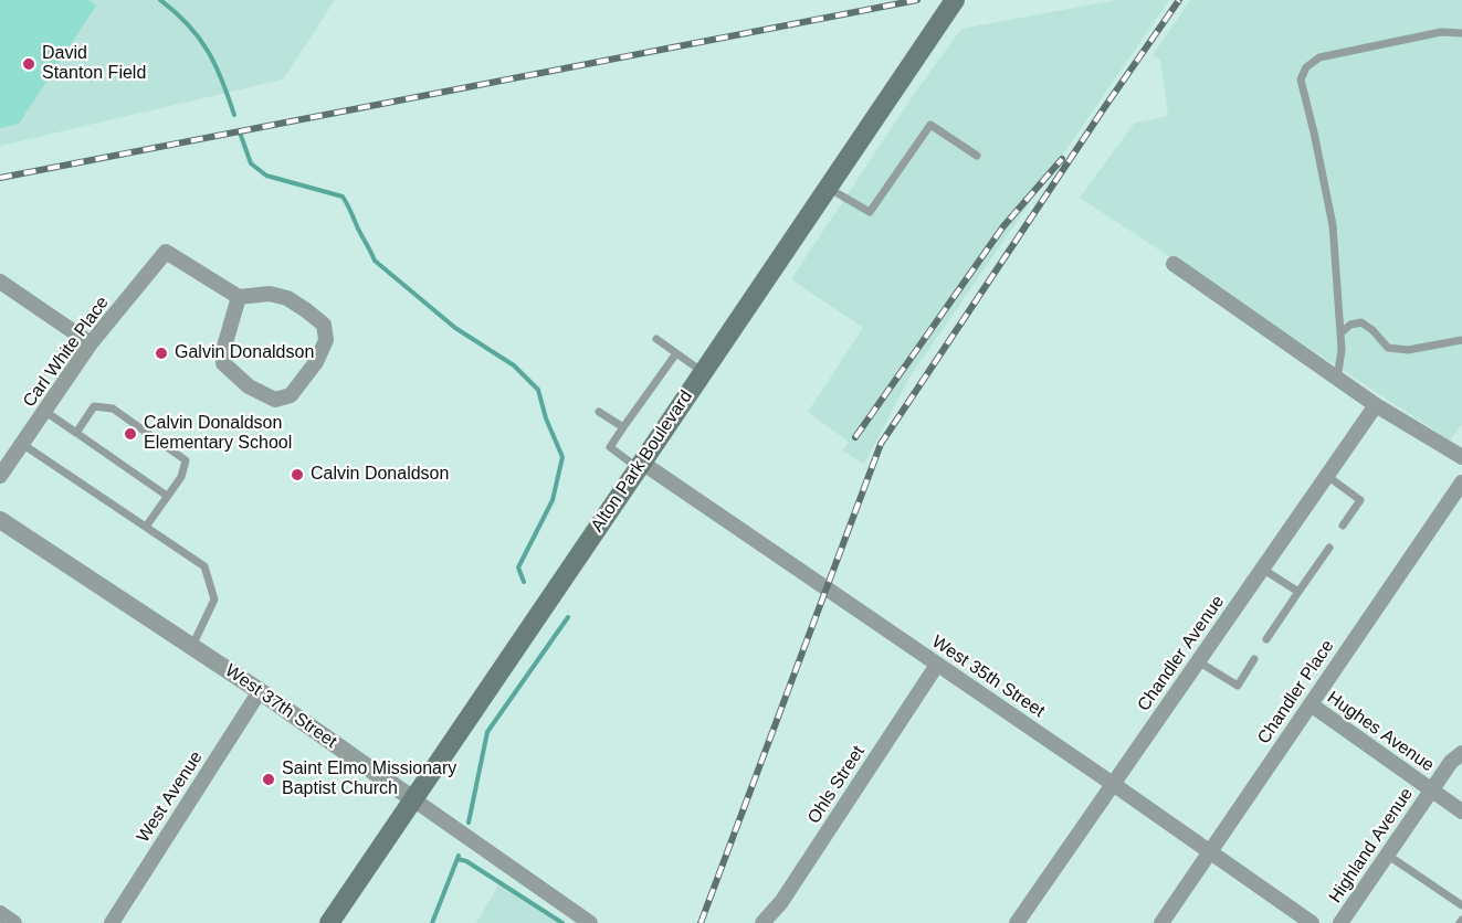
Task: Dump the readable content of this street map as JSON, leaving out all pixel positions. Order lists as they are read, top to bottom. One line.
{"streets":{"main road":["Alton Park Boulevard"],"street":["Carl White Place","Chandler Avenue","West 35th Street","Chandler Place","West 37th Street","Hughes Avenue","Ohls Street","West Avenue","Highland Avenue"]},"crossings":[["Alton Park Boulevard","West 35th Street"],["Alton Park Boulevard","West 37th Street"],["Chandler Avenue","West 35th Street"],["West 35th Street","Chandler Place"],["West 35th Street","Ohls Street"],["Chandler Place","Hughes Avenue"],["West 37th Street","West Avenue"],["Hughes Avenue","Highland Avenue"]],"places":["David Stanton Field","Galvin Donaldson","Calvin Donaldson Elementary School","Calvin Donaldson","Saint Elmo Missionary Baptist Church"]}
